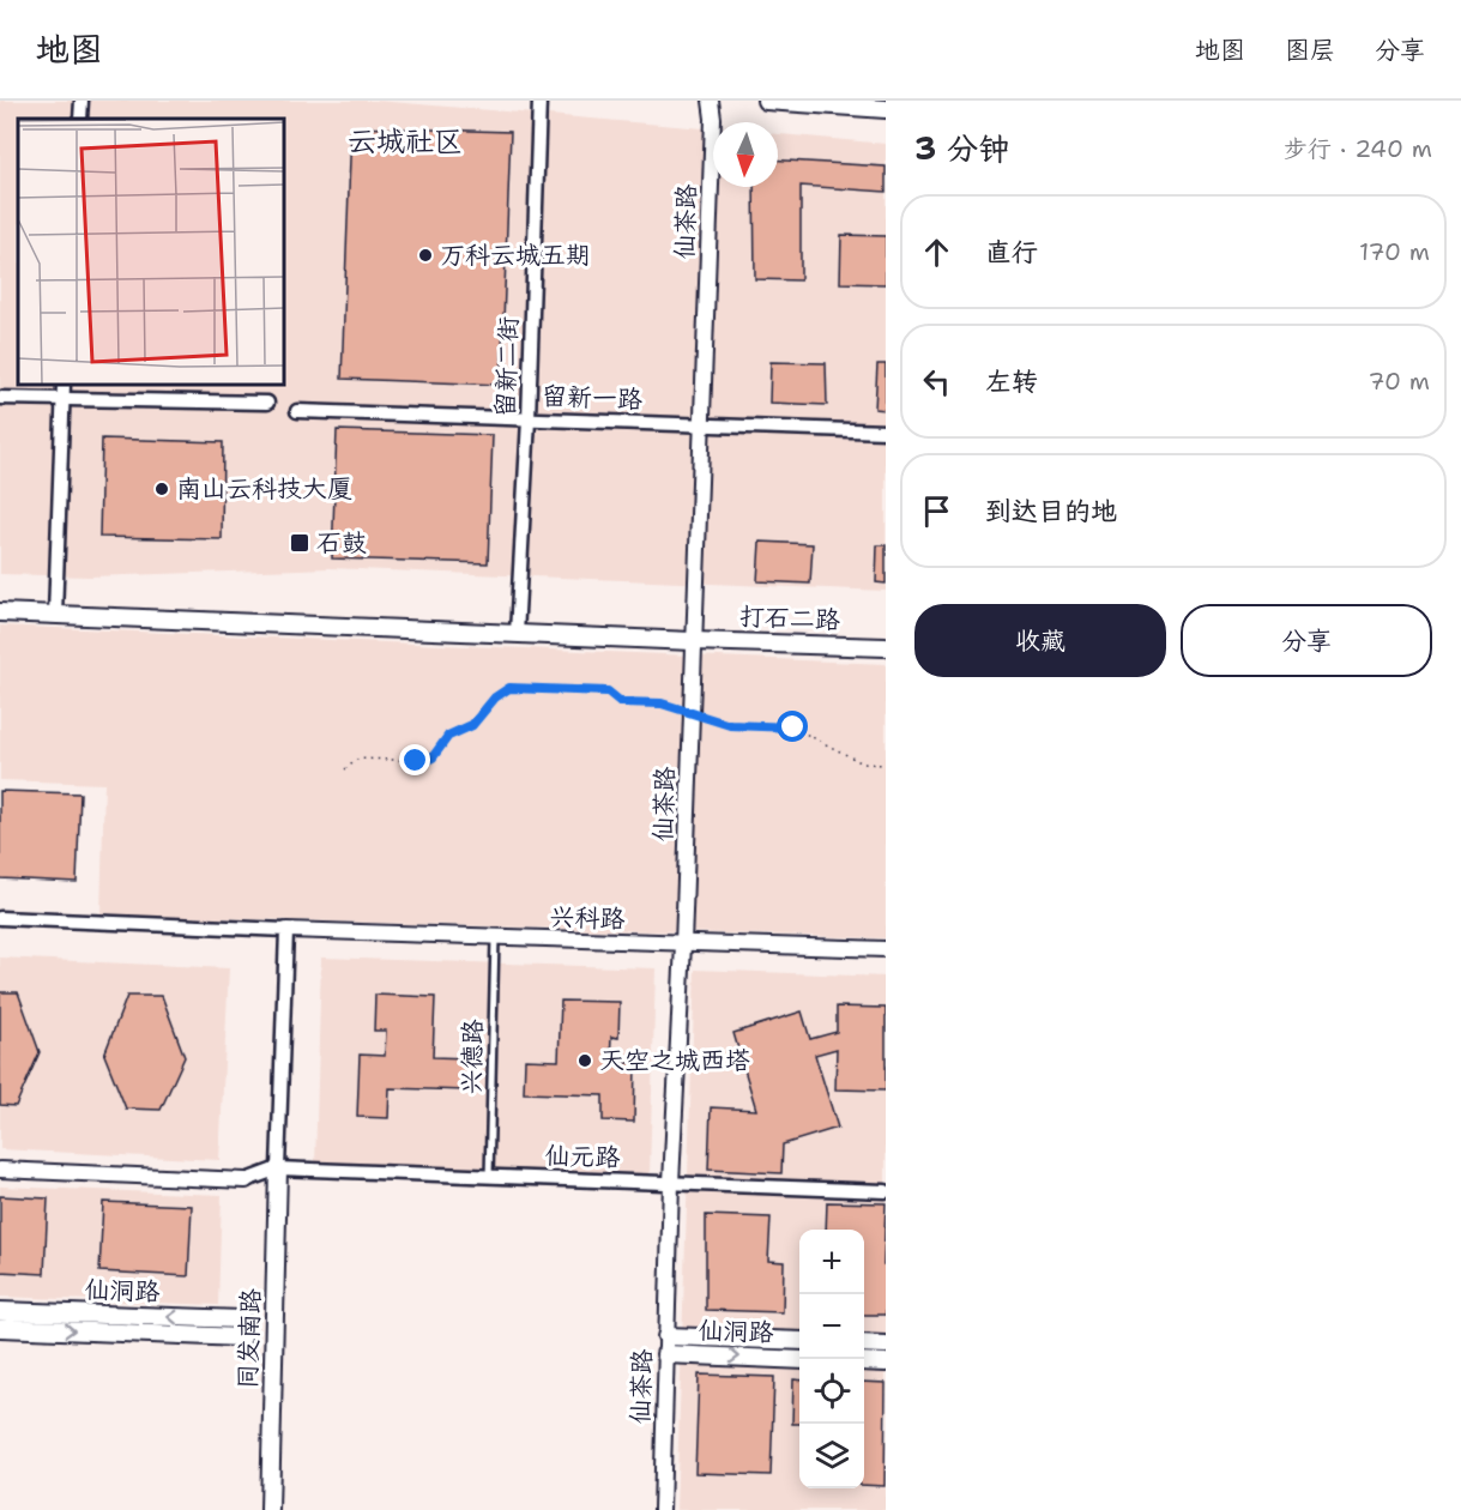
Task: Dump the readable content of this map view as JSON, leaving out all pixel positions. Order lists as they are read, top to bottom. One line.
{"streets":{"main road":["打石二路","仙洞路","同发南路"],"street":["仙茶路","留新二街","留新一路","兴科路","仙元路"],"lane":["兴德路"]},"crossings":[["仙茶路","留新一路"],["仙茶路","打石二路"],["仙茶路","兴科路"],["仙茶路","仙元路"],["仙茶路","仙洞路"],["留新二街","留新一路"],["留新二街","打石二路"],["兴科路","兴德路"],["兴德路","仙元路"],["仙元路","同发南路"]],"districts":["云城社区"],"places":{"other":["万科云城五期","南山云科技大厦","天空之城西塔"],"transit":["石鼓"]},"north":"bottom","page":{"header":"地图","nav":["地图","图层","分享"],"heading":["3 分钟","步行 · 240 m"],"list":[["直行","170 m"],["左转","70 m"],"到达目的地"],"buttons":["收藏","分享"],"map_buttons":["+","−"]}}
